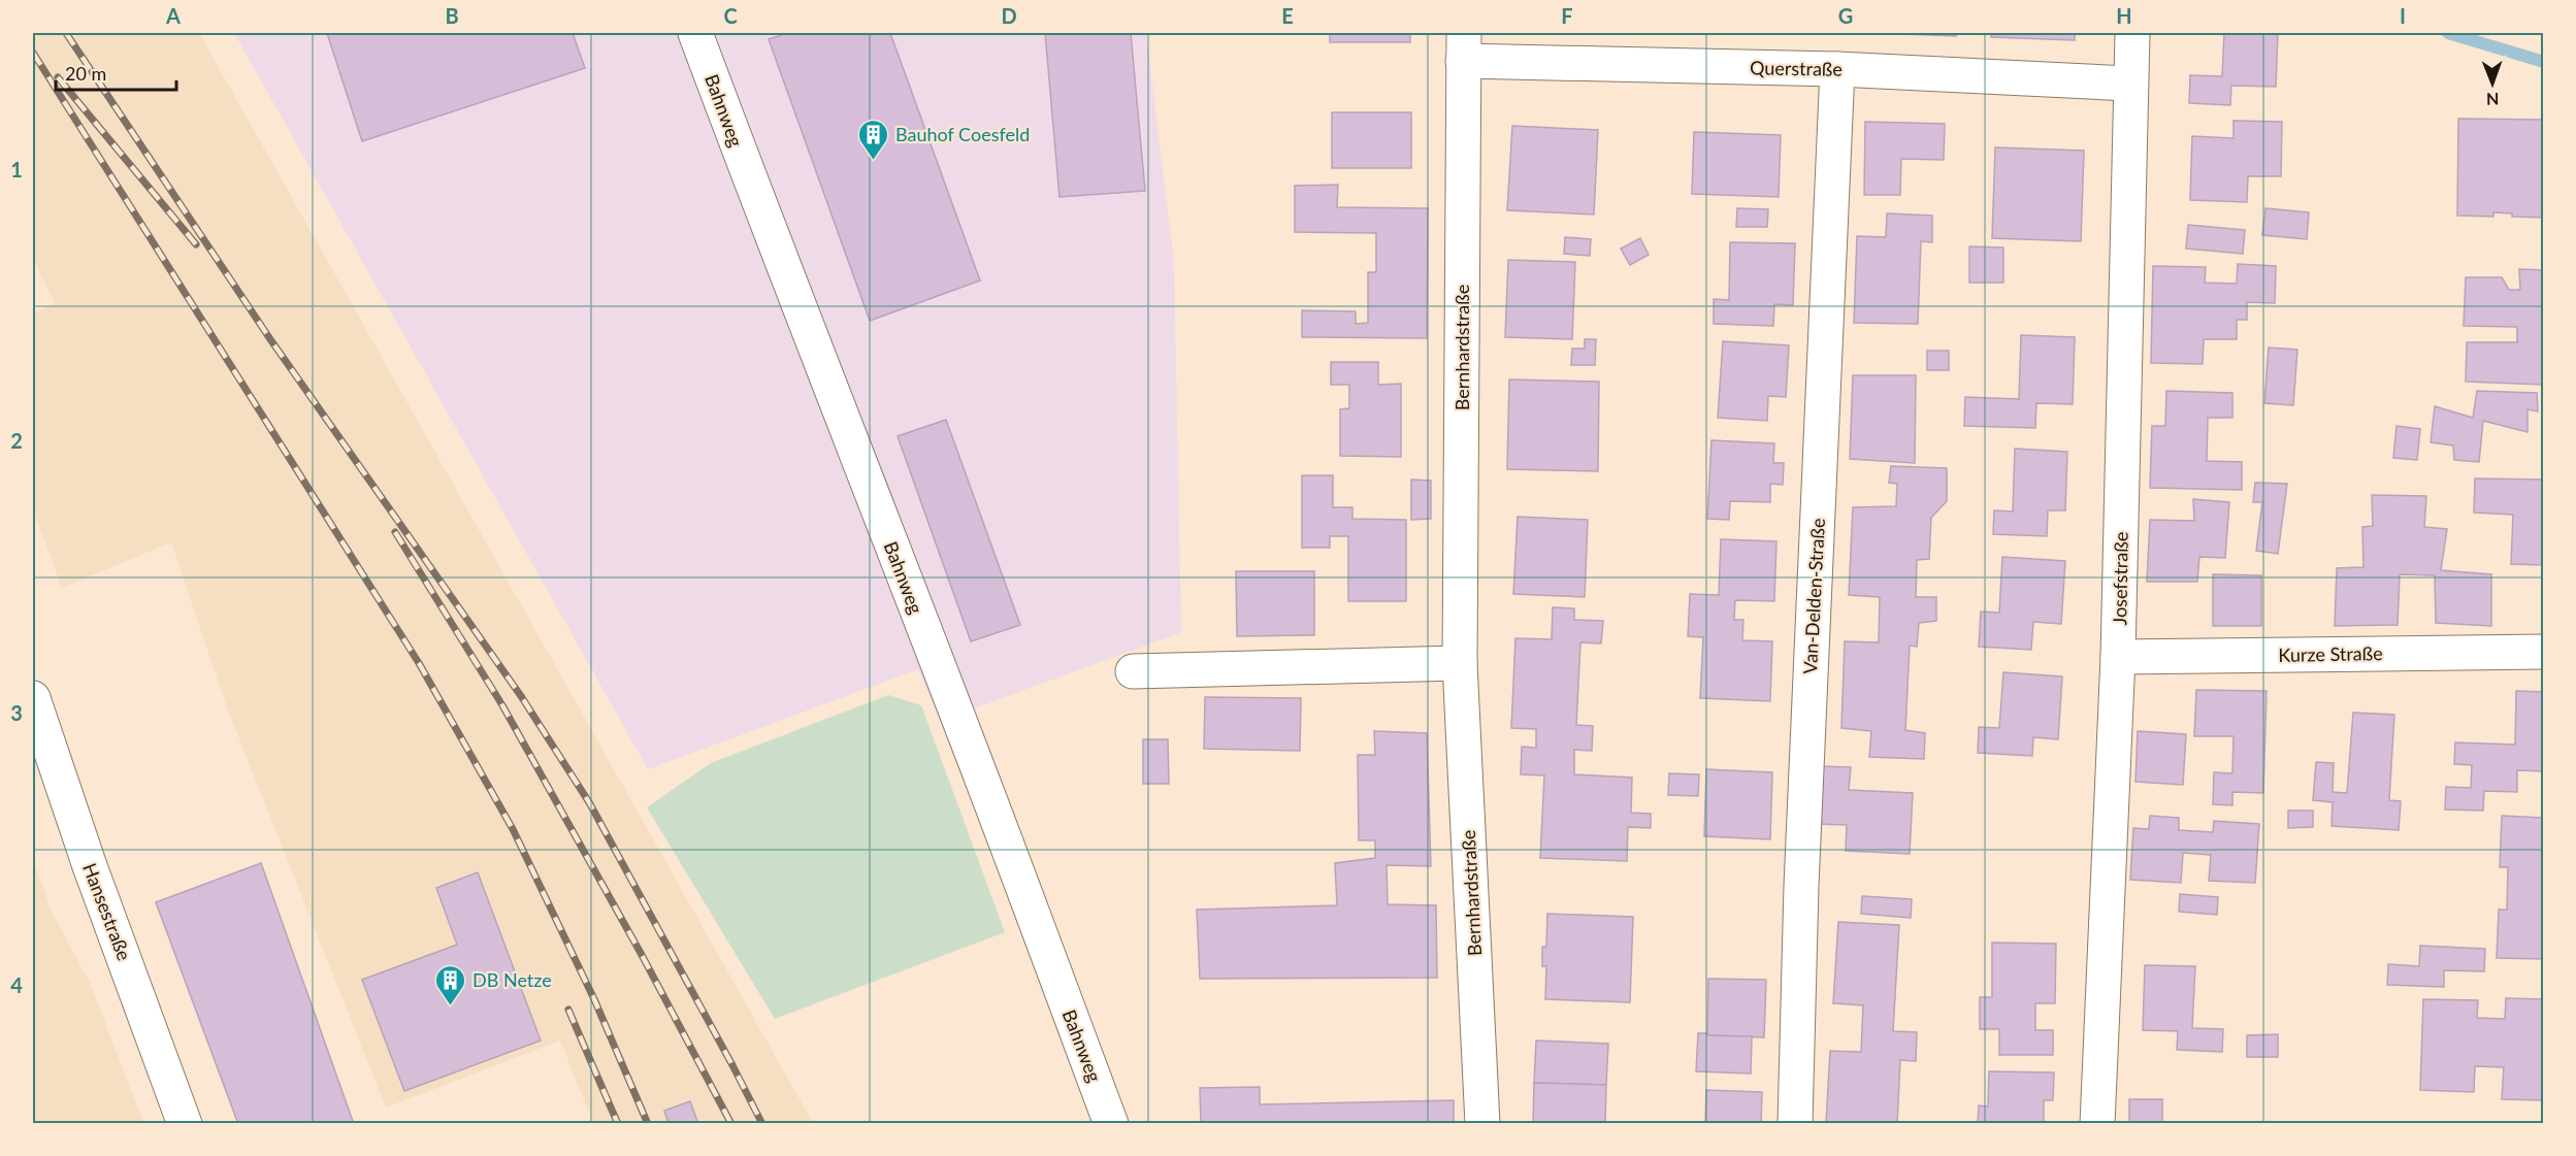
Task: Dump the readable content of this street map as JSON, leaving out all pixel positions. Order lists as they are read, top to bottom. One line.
{"streets":{"street":["Querstraße","Bahnweg","Bernhardstraße","Josefstraße","Van-Delden-Straße","Kurze Straße","Hansestraße"]},"crossings":[["Querstraße","Bernhardstraße"],["Querstraße","Josefstraße"],["Querstraße","Van-Delden-Straße"],["Josefstraße","Kurze Straße"]],"places":{"building":["Bauhof Coesfeld","DB Netze"]},"scale_bar":"20 m","north":"bottom","grid":{"columns":["A","B","C","D","E","F","G","H","I"],"rows":["1","2","3","4"]}}
